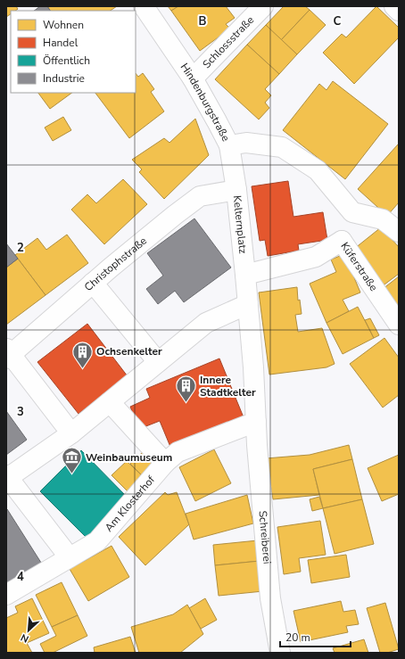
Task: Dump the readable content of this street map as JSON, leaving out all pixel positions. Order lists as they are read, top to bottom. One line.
{"streets":{"street":["Schlossstraße","Hindenburgstraße","Kelternplatz","Christophstraße","Küferstraße","Am Klosterhof","Schreiberei"]},"crossings":[["Schlossstraße","Hindenburgstraße"],["Hindenburgstraße","Kelternplatz"],["Kelternplatz","Christophstraße"],["Kelternplatz","Küferstraße"],["Kelternplatz","Am Klosterhof"],["Kelternplatz","Schreiberei"],["Am Klosterhof","Schreiberei"]],"places":{"building":["Ochsenkelter","Innere Stadtkelter"],"museum":["Weinbaumuseum"]},"legend":["Wohnen","Handel","Öffentlich","Industrie"],"scale_bar":"20 m","north":"bottom left","grid":{"columns":["B","C"],"rows":["2","3","4"]}}
